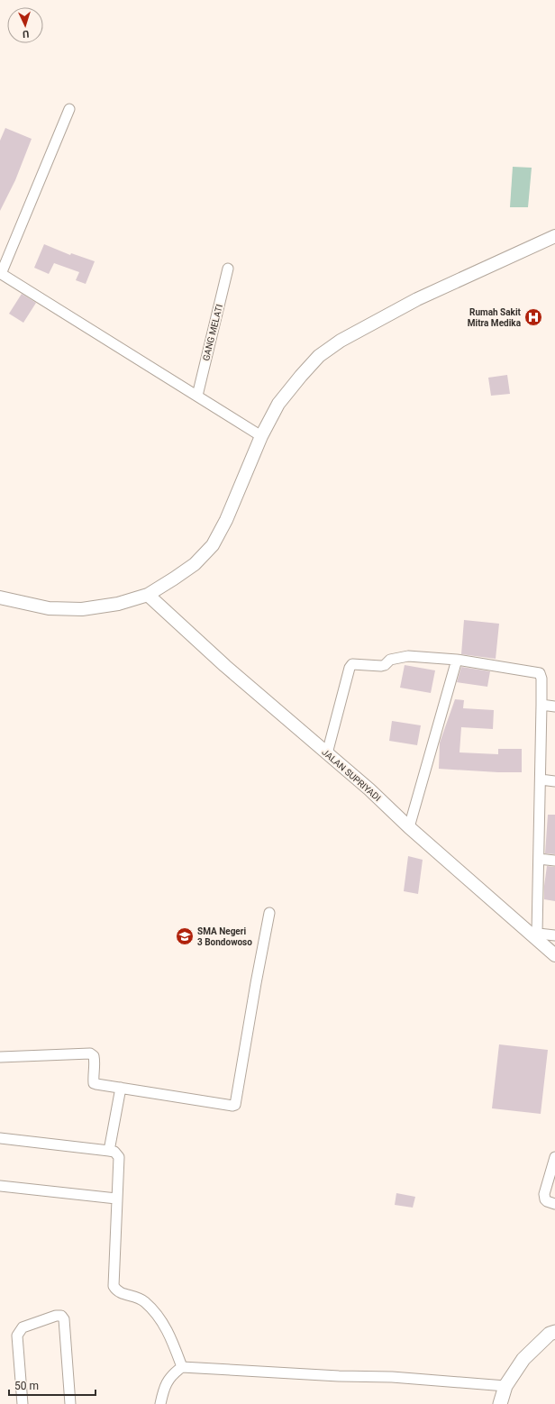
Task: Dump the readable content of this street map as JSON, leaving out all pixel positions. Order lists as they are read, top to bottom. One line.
{"streets":{"street":["GANG MELATI","JALAN SUPRIYADI"]},"places":{"hospital":["Rumah Sakit Mitra Medika"],"school or university":["SMA Negeri 3 Bondowoso"]},"scale_bar":"50 m","north":"bottom"}
